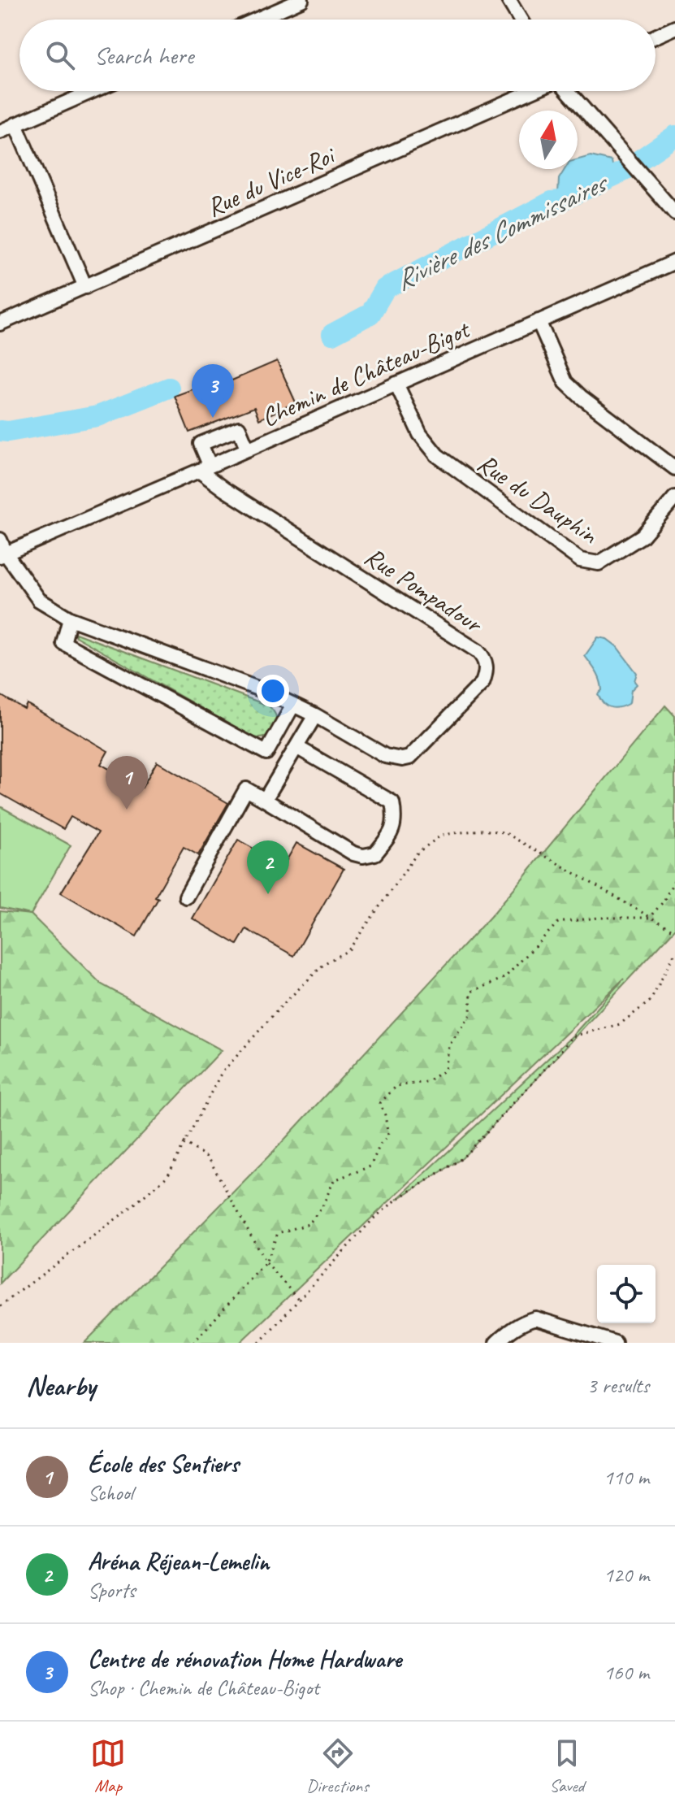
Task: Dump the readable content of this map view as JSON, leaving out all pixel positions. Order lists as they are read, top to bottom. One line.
{"streets":{"street":["Rue du Vice-Roi","Chemin de Château-Bigot","Rue du Dauphin","Rue Pompadour"]},"crossings":[["Chemin de Château-Bigot","Rue du Dauphin"],["Chemin de Château-Bigot","Rue Pompadour"]],"water":["Rivière des Commissaires"],"north":"top","page":{"search":"Search here","pins":["3","1","2"],"heading":["Nearby","3 results"],"list":[{"mark":"1","name":"École des Sentiers","note":"School","value":"110 m"},{"mark":"2","name":"Aréna Réjean‑Lemelin","note":"Sports","value":"120 m"},{"mark":"3","name":"Centre de rénovation Home Hardware","note":"Shop · Chemin de Château-Bigot","value":"160 m"}],"nav":["Map","Directions","Saved"]}}
